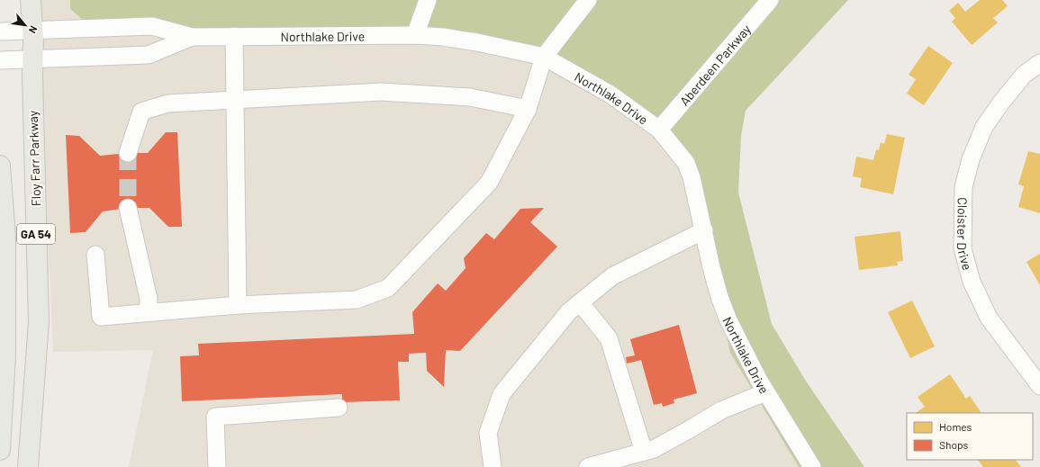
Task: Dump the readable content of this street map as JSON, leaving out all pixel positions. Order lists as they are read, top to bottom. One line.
{"streets":{"main road":["Floy Farr Parkway","GA 54"],"street":["Northlake Drive","Aberdeen Parkway","Cloister Drive"]},"crossings":[["Northlake Drive","Aberdeen Parkway"],["Northlake Drive","Floy Farr Parkway"]],"legend":["Homes","Shops"],"north":"bottom right"}
